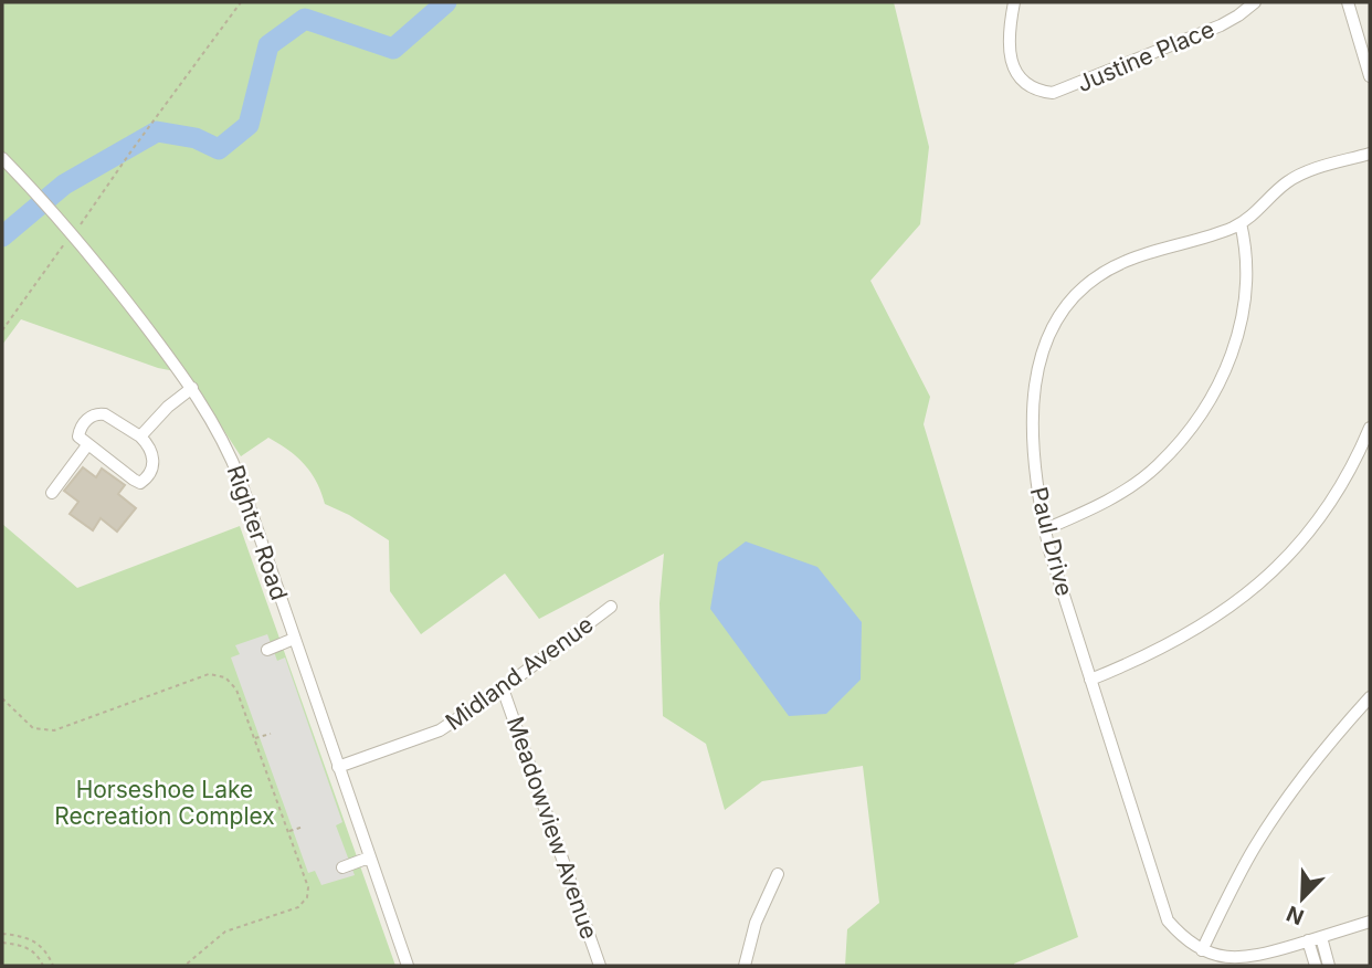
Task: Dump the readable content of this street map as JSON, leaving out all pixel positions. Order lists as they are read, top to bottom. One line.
{"streets":{"street":["Justine Place","Righter Road","Paul Drive","Midland Avenue","Meadowview Avenue"]},"crossings":[["Righter Road","Midland Avenue"],["Midland Avenue","Meadowview Avenue"]],"parks":["Horseshoe Lake Recreation Complex"],"north":"bottom left"}
